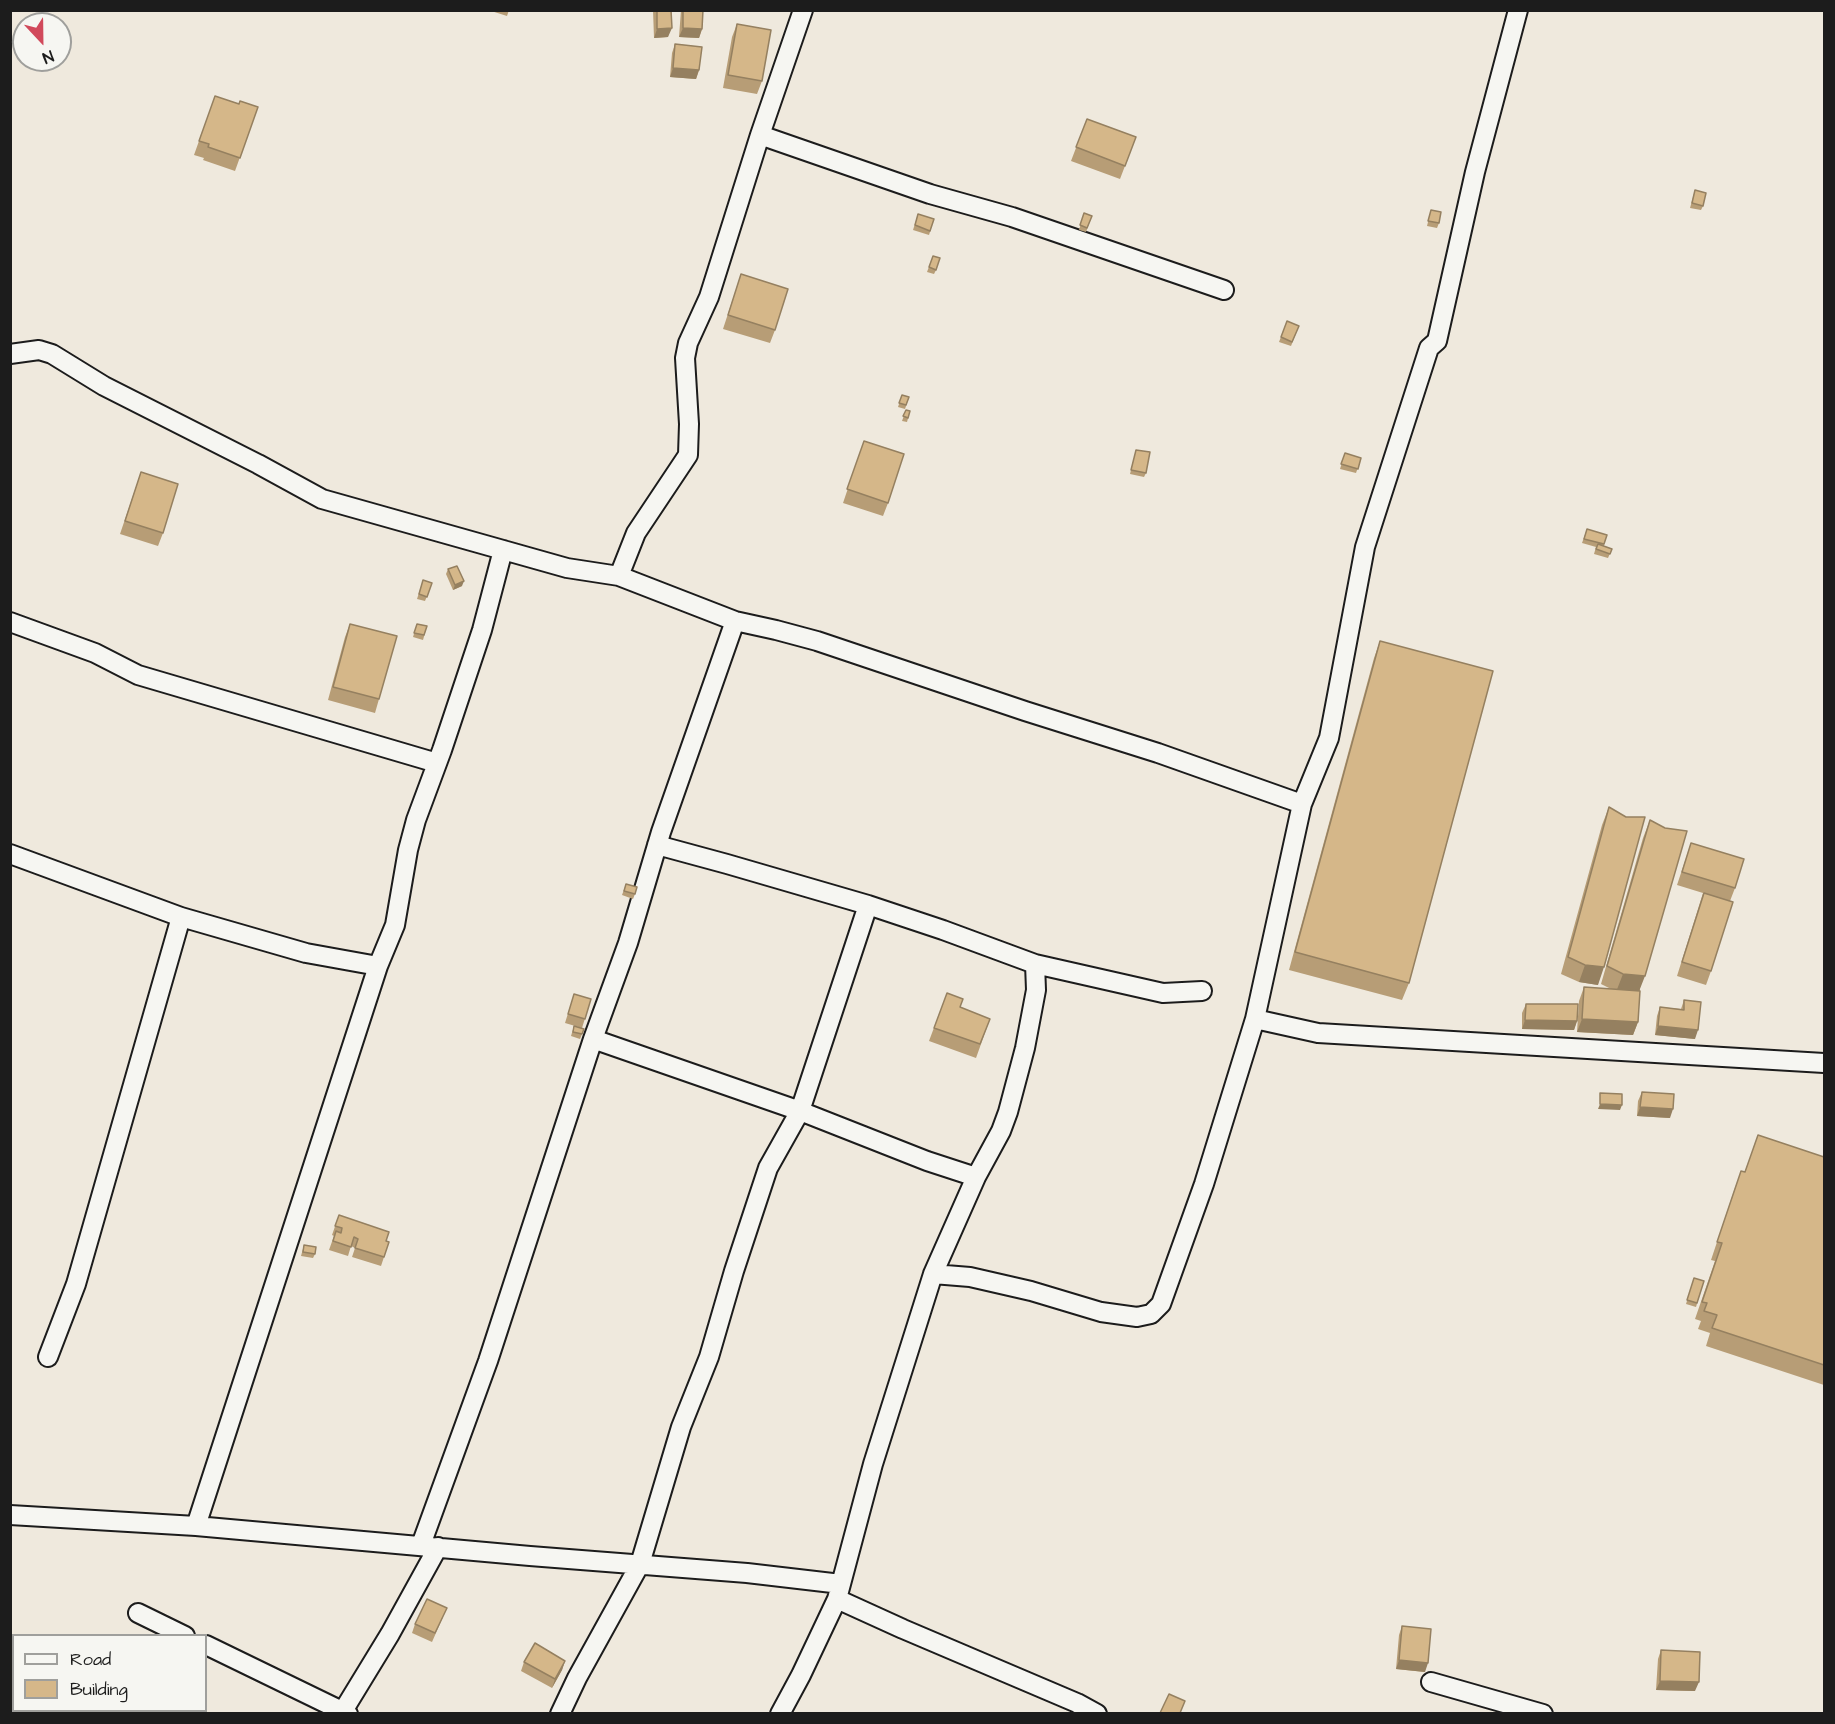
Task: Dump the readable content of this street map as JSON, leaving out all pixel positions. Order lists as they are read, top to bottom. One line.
{"legend":["Road","Building"],"north":"bottom"}
